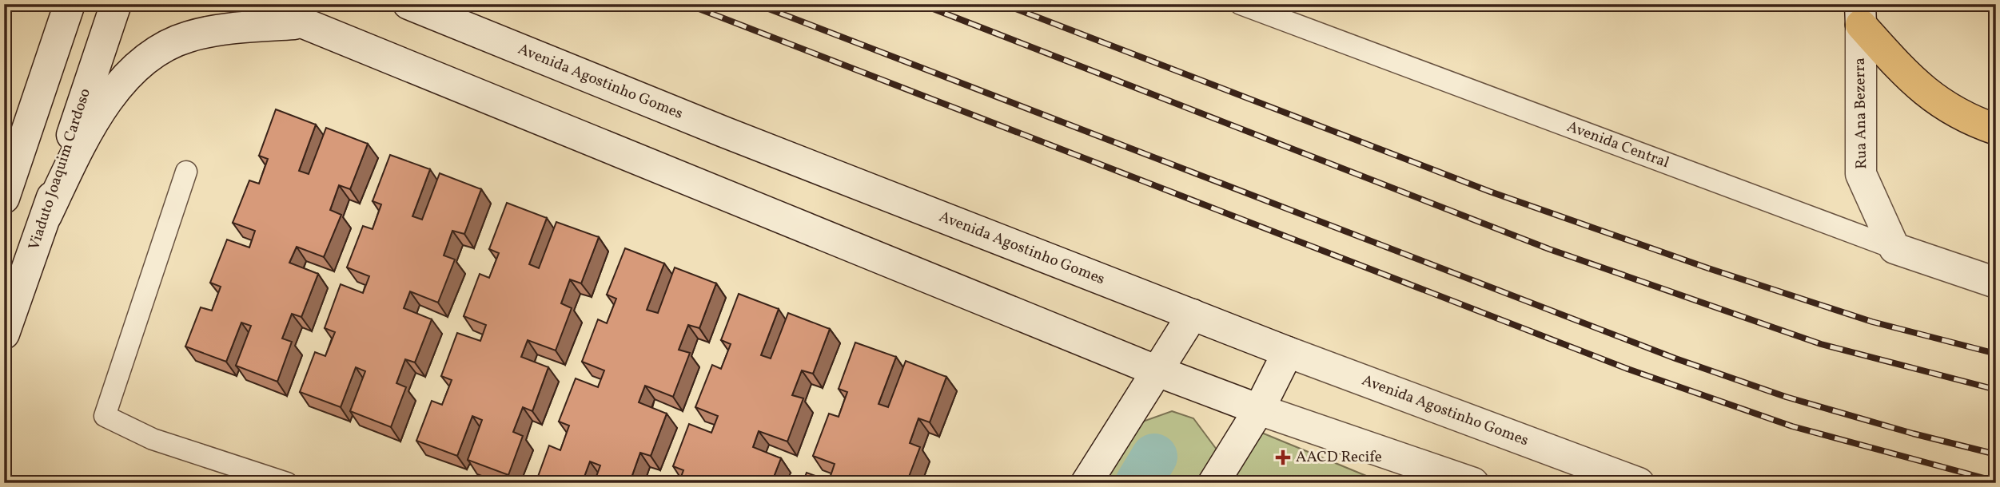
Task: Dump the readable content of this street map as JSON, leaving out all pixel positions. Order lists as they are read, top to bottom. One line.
{"streets":{"street":["Avenida Agostinho Gomes","Rua Ana Bezerra","Avenida Central","Viaduto Joaquim Cardoso"]},"crossings":[["Rua Ana Bezerra","Avenida Central"]],"places":{"health":["AACD Recife"]}}
